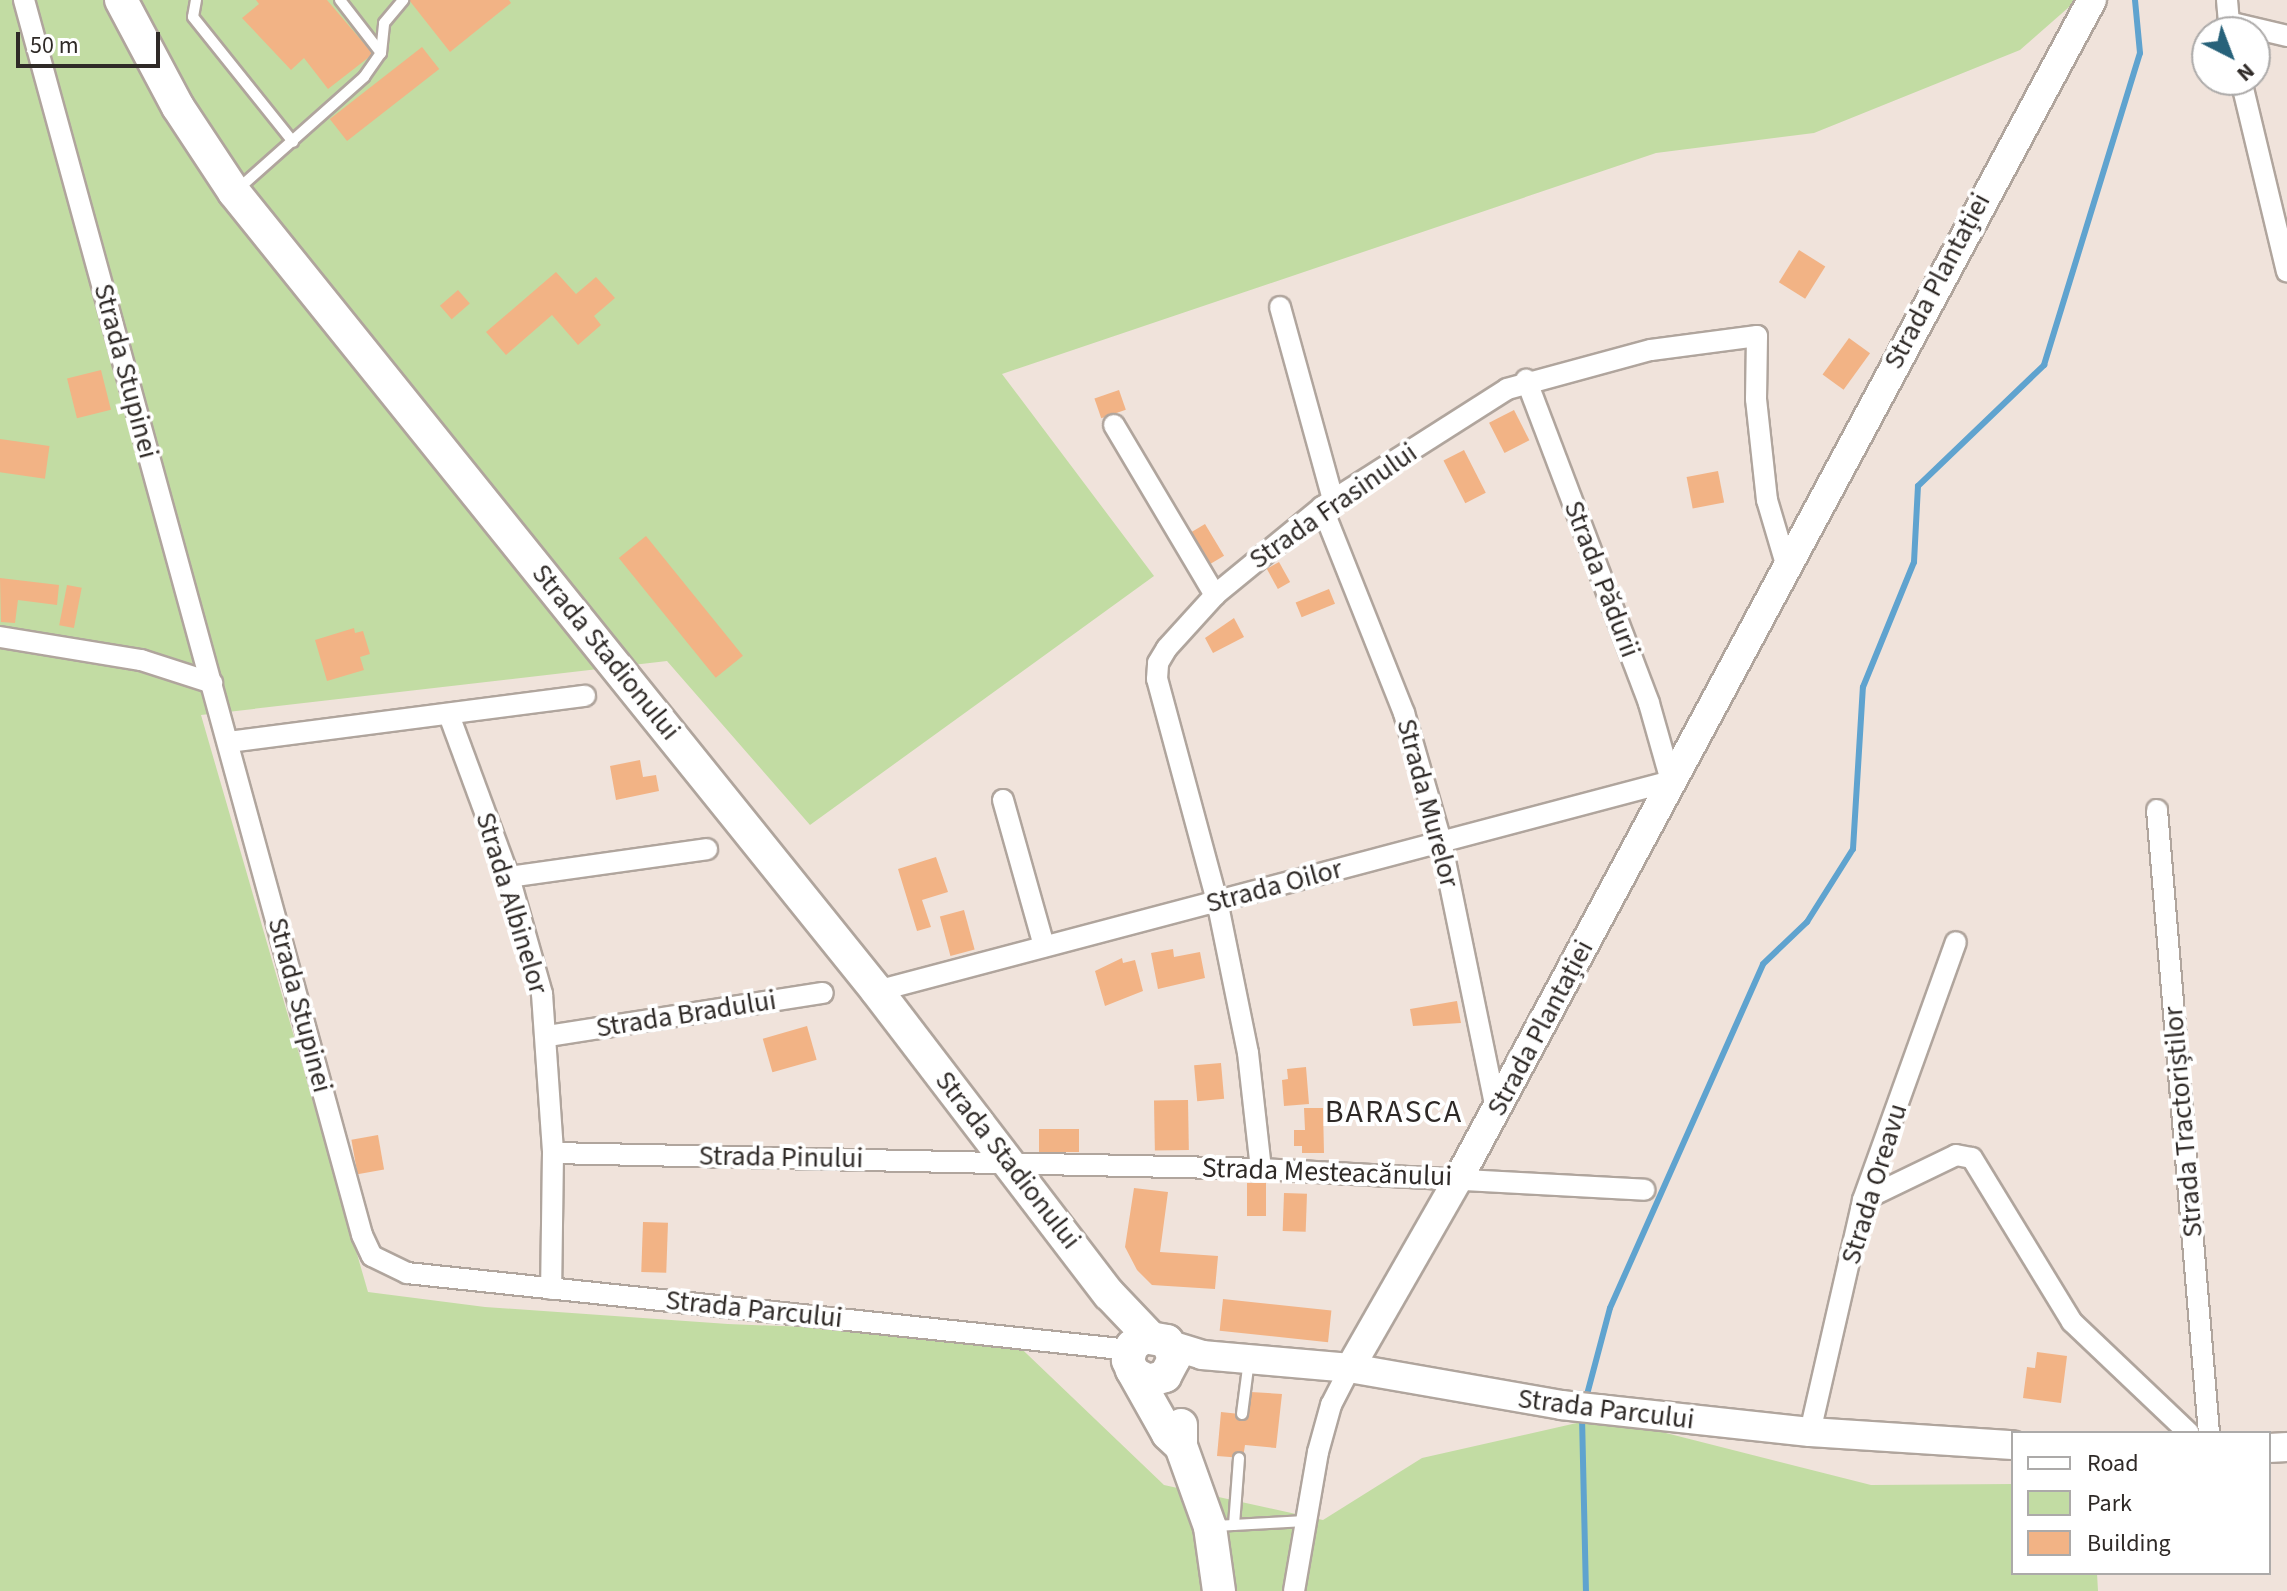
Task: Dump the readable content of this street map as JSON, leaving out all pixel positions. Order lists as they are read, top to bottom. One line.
{"streets":{"main road":["Strada Plantației","Strada Stadionului","Strada Parcului"],"street":["Strada Stupinei","Strada Frasinului","Strada Pădurii","Strada Murelor","Strada Oilor","Strada Albinelor","Strada Bradului","Strada Tractoriștilor","Strada Pinului","Strada Mesteacănului","Strada Oreavu"]},"crossings":[["Strada Plantației","Strada Frasinului"],["Strada Plantației","Strada Pădurii"],["Strada Plantației","Strada Murelor"],["Strada Plantației","Strada Oilor"],["Strada Plantației","Strada Mesteacănului"],["Strada Plantației","Strada Parcului"],["Strada Stupinei","Strada Parcului"],["Strada Frasinului","Strada Pădurii"],["Strada Frasinului","Strada Murelor"],["Strada Frasinului","Strada Oilor"],["Strada Frasinului","Strada Mesteacănului"],["Strada Pădurii","Strada Oilor"],["Strada Stadionului","Strada Oilor"],["Strada Stadionului","Strada Pinului"],["Strada Stadionului","Strada Mesteacănului"],["Strada Stadionului","Strada Parcului"],["Strada Murelor","Strada Oilor"],["Strada Albinelor","Strada Bradului"],["Strada Albinelor","Strada Pinului"],["Strada Albinelor","Strada Parcului"],["Strada Pinului","Strada Mesteacănului"],["Strada Oreavu","Strada Parcului"]],"districts":["BARASCA"],"legend":["Road","Park","Building"],"scale_bar":"50 m","north":"bottom right"}
